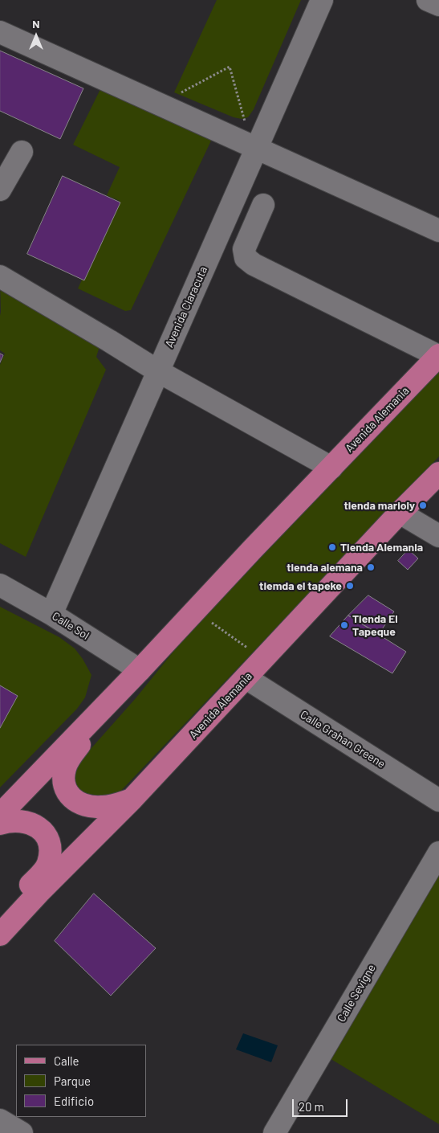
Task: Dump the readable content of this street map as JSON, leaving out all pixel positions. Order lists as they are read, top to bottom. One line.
{"streets":{"main road":["Avenida Alemania"],"street":["Avenida Claracuta","Calle Sol","Calle Grahan Greene","Calle Sevigne"]},"crossings":[["Avenida Claracuta","Calle Sol"],["Avenida Alemania","Calle Sol"],["Avenida Alemania","Calle Grahan Greene"]],"places":["tienda marioly","Tienda Alemania","tienda alemana","tiemda el tapeke","Tienda El Tapeque"],"legend":["Calle","Parque","Edificio"],"scale_bar":"20 m","north":"top"}
